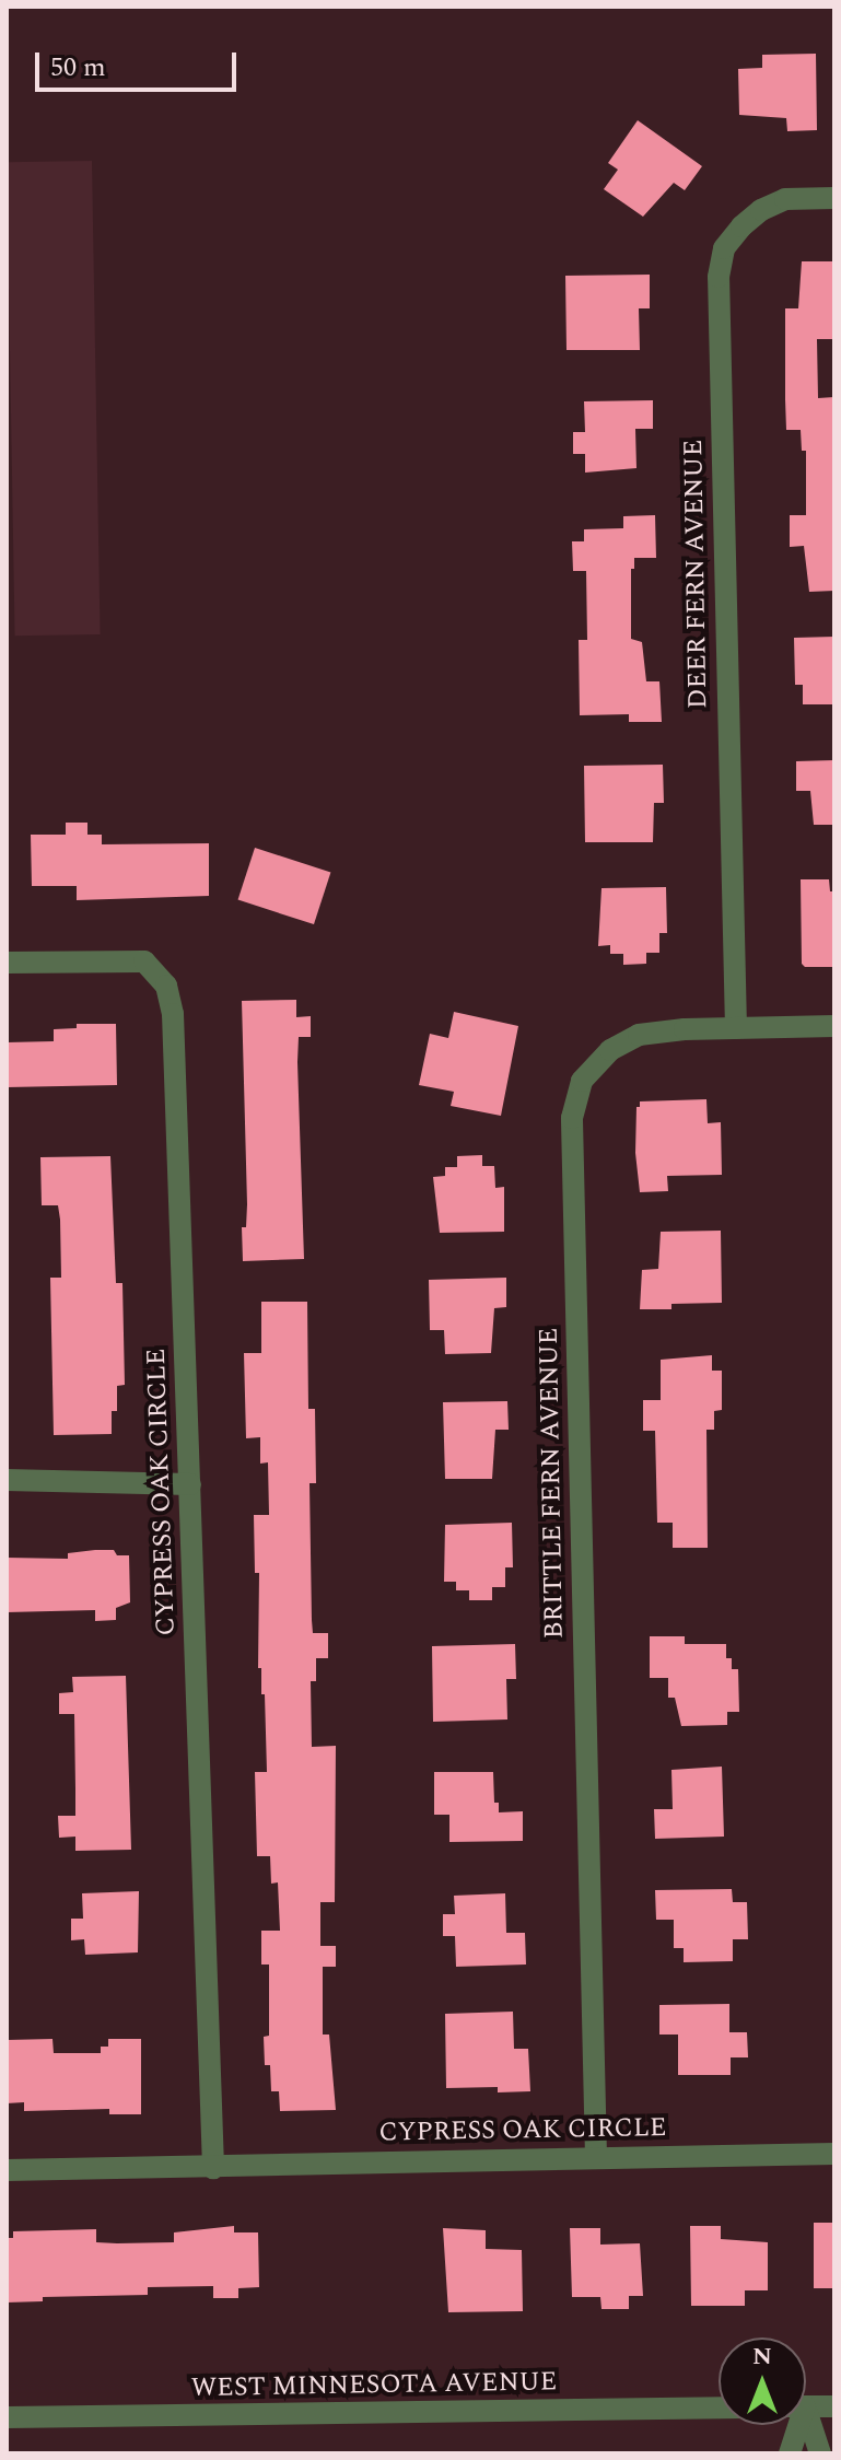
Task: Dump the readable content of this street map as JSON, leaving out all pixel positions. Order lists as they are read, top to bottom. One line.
{"streets":{"street":["DEER FERN AVENUE","BRITTLE FERN AVENUE","CYPRESS OAK CIRCLE","WEST MINNESOTA AVENUE"]},"crossings":[["DEER FERN AVENUE","BRITTLE FERN AVENUE"],["BRITTLE FERN AVENUE","CYPRESS OAK CIRCLE"]],"scale_bar":"50 m","north":"top"}
